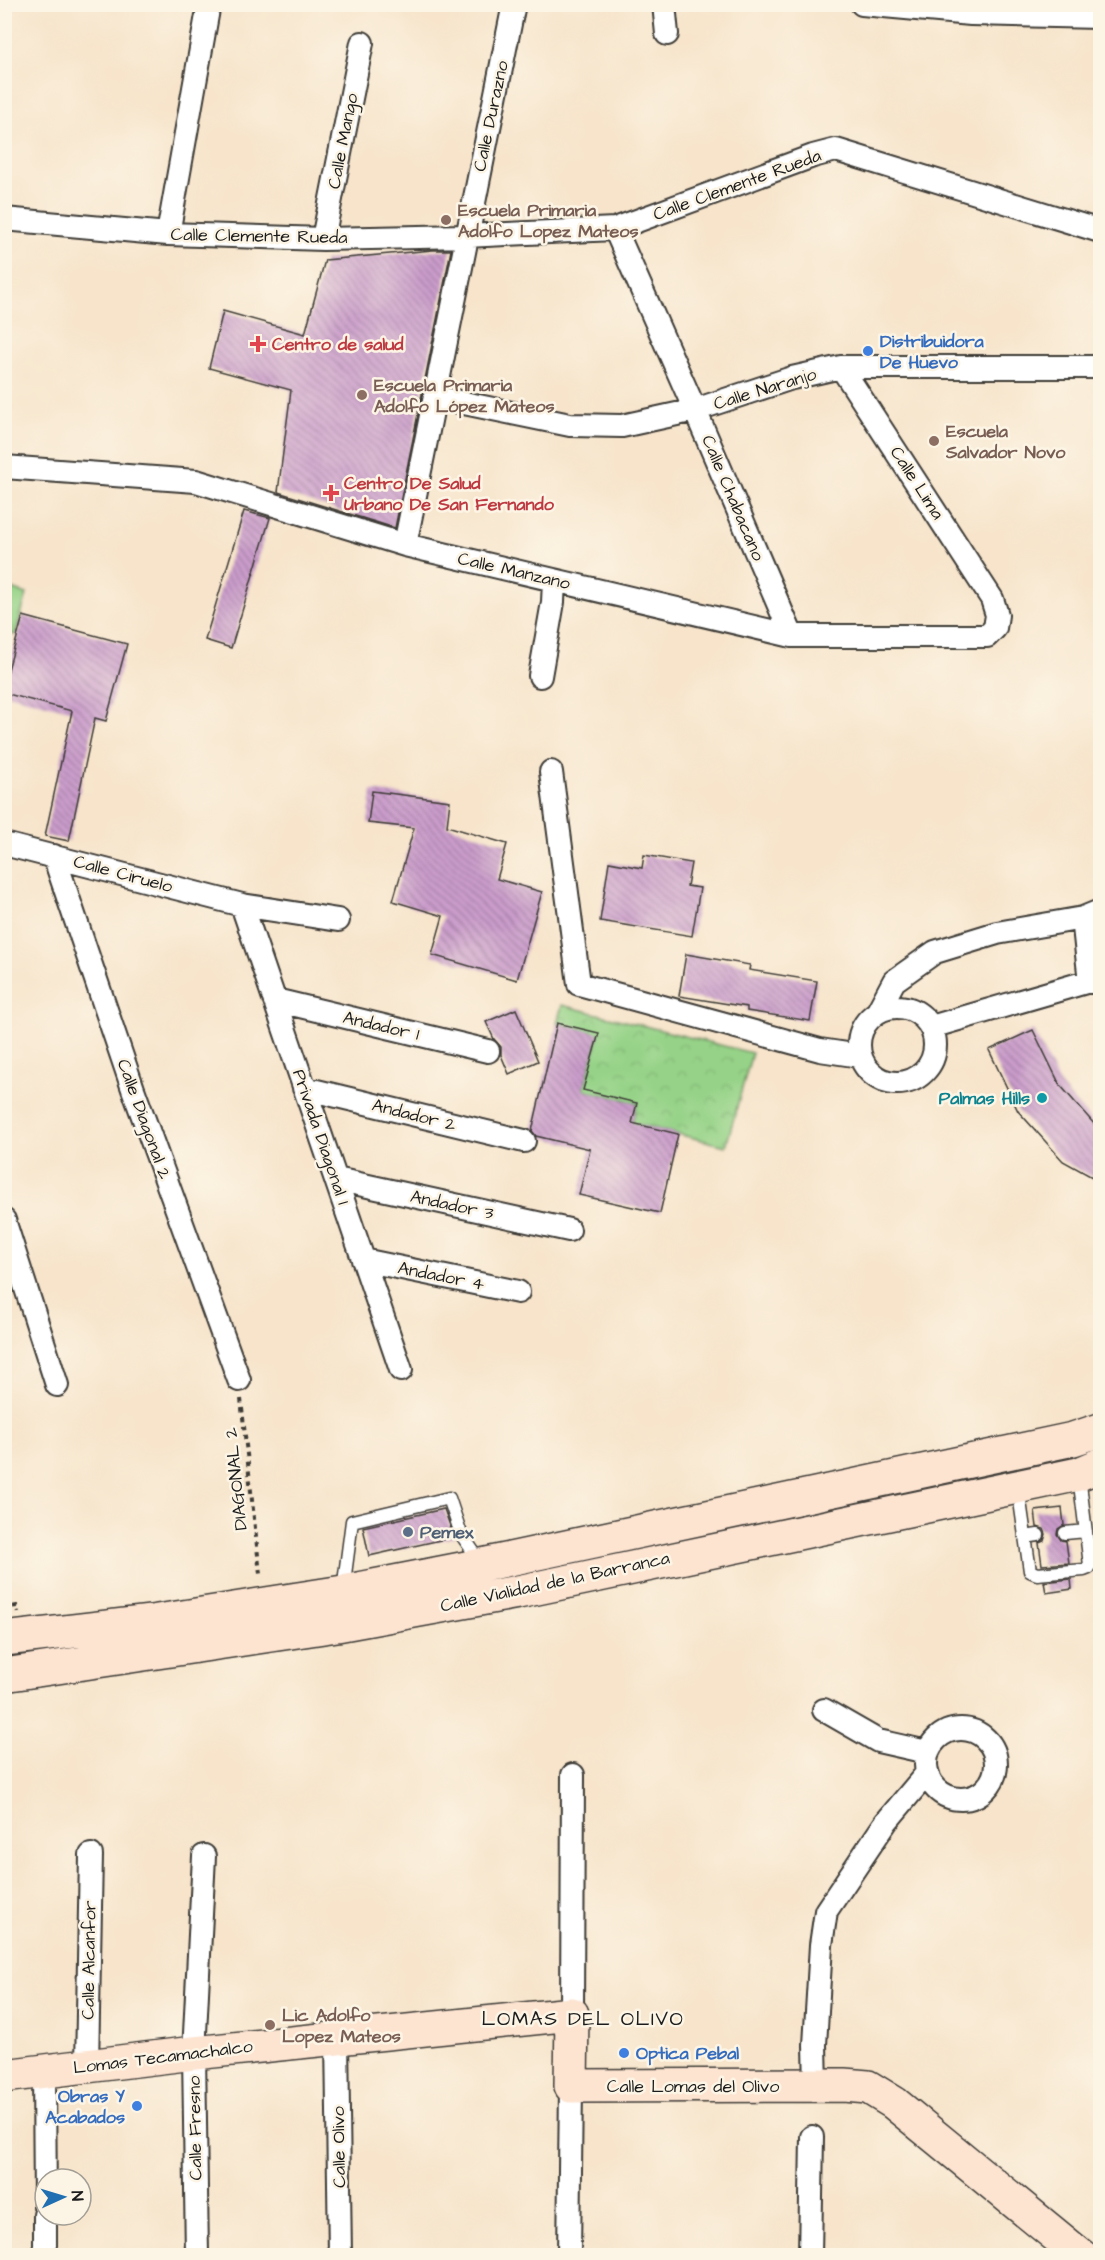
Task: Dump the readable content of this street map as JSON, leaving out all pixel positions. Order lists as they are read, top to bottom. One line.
{"streets":{"main road":["Calle Vialidad de la Barranca","Lomas Tecamachalco","Calle Lomas del Olivo"],"street":["Calle Durazno","Calle Mango","Calle Clemente Rueda","Calle Naranjo","Calle Lima","Calle Chabacano","Calle Manzano","Calle Ciruelo","Andador 1","Andador 2","Calle Diagonal 2","Privada Diagonal 1","Andador 3","Andador 4","Calle Alcanfor","Calle Fresno","Calle Olivo"],"path":["DIAGONAL 2"]},"crossings":[["Calle Durazno","Calle Clemente Rueda"],["Calle Durazno","Calle Naranjo"],["Calle Durazno","Calle Manzano"],["Calle Mango","Calle Clemente Rueda"],["Calle Clemente Rueda","Calle Chabacano"],["Calle Naranjo","Calle Lima"],["Calle Naranjo","Calle Chabacano"],["Calle Lima","Calle Manzano"],["Calle Chabacano","Calle Manzano"],["Calle Ciruelo","Calle Diagonal 2"],["Calle Ciruelo","Privada Diagonal 1"],["Andador 1","Privada Diagonal 1"],["Andador 2","Privada Diagonal 1"],["Calle Diagonal 2","DIAGONAL 2"],["Privada Diagonal 1","Andador 3"],["Privada Diagonal 1","Andador 4"],["Calle Alcanfor","Lomas Tecamachalco"],["Lomas Tecamachalco","Calle Fresno"],["Lomas Tecamachalco","Calle Olivo"]],"districts":["LOMAS DEL OLIVO"],"places":{"other":["Escuela Primaria Adolfo Lopez Mateos","Distribuidora De Huevo","Escuela Primaria Adolfo López Mateos","Escuela Salvador Novo","Palmas Hills","Pemex","Lic Adolfo Lopez Mateos","Optica Pebal","Obras Y Acabados"],"health":["Centro de salud","Centro De Salud Urbano De San Fernando"]},"north":"right"}
